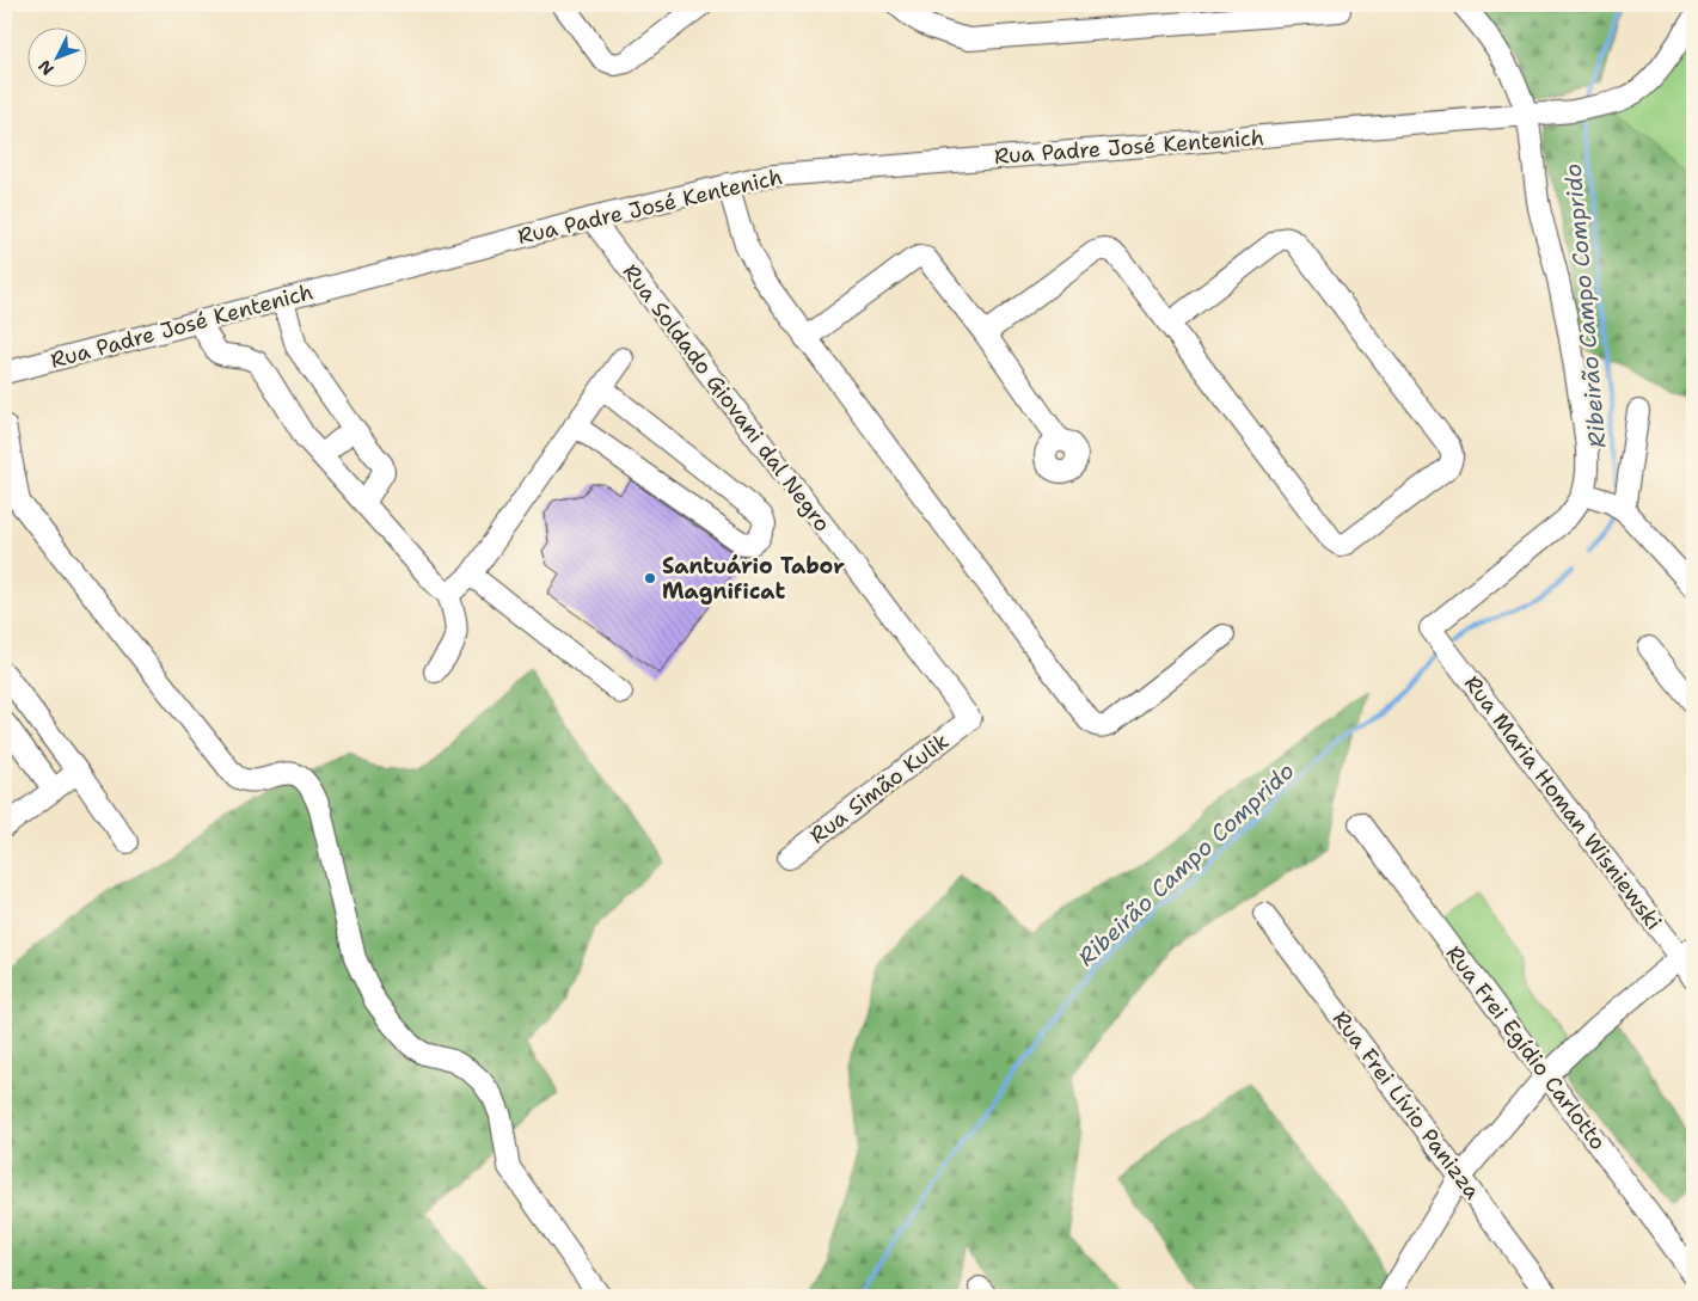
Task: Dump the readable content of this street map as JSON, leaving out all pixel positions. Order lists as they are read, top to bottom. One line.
{"streets":{"street":["Rua Padre José Kentenich","Rua Soldado Giovani dal Negro","Rua Simão Kulik","Rua Maria Homan Wisniewski","Rua Frei Egídio Carlotto","Rua Frei Lívio Panizza"]},"crossings":[["Rua Padre José Kentenich","Rua Soldado Giovani dal Negro"],["Rua Soldado Giovani dal Negro","Rua Simão Kulik"]],"water":["Ribeirão Campo Comprido"],"places":["Santuário Tabor Magnificat"],"north":"bottom left"}
